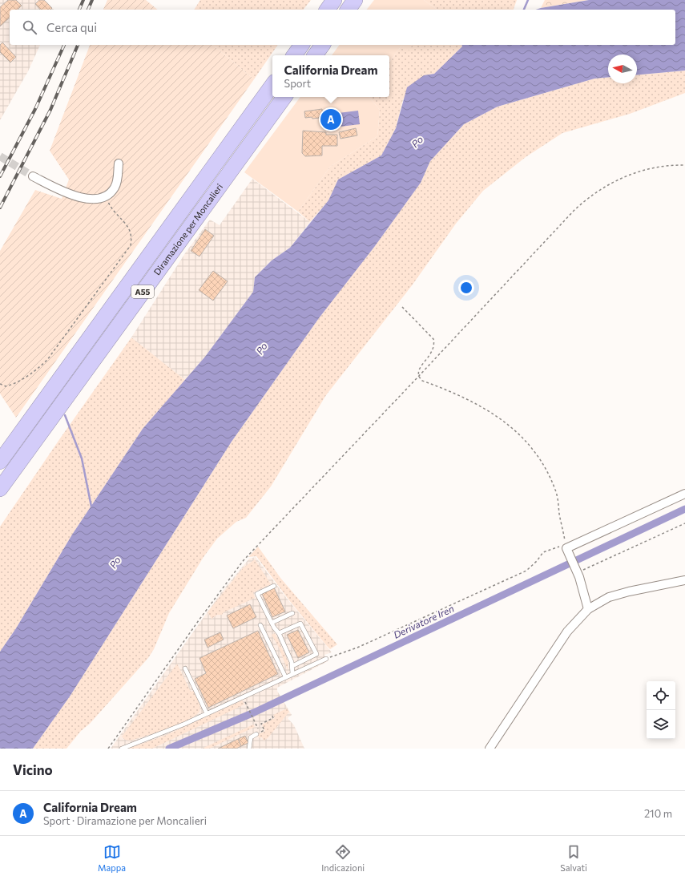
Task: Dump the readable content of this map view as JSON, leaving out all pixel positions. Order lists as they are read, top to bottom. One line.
{"streets":{"highway":["Diramazione per Moncalieri","A55"]},"water":["Po","Derivatore Iren"],"north":"left","page":{"search":"Cerca qui","popup":["California Dream","Sport"],"pins":"A","heading":"Vicino","list":[{"mark":"A","name":"California Dream","note":"Sport · Diramazione per Moncalieri","value":"210 m"}],"nav":["Mappa","Indicazioni","Salvati"]}}
